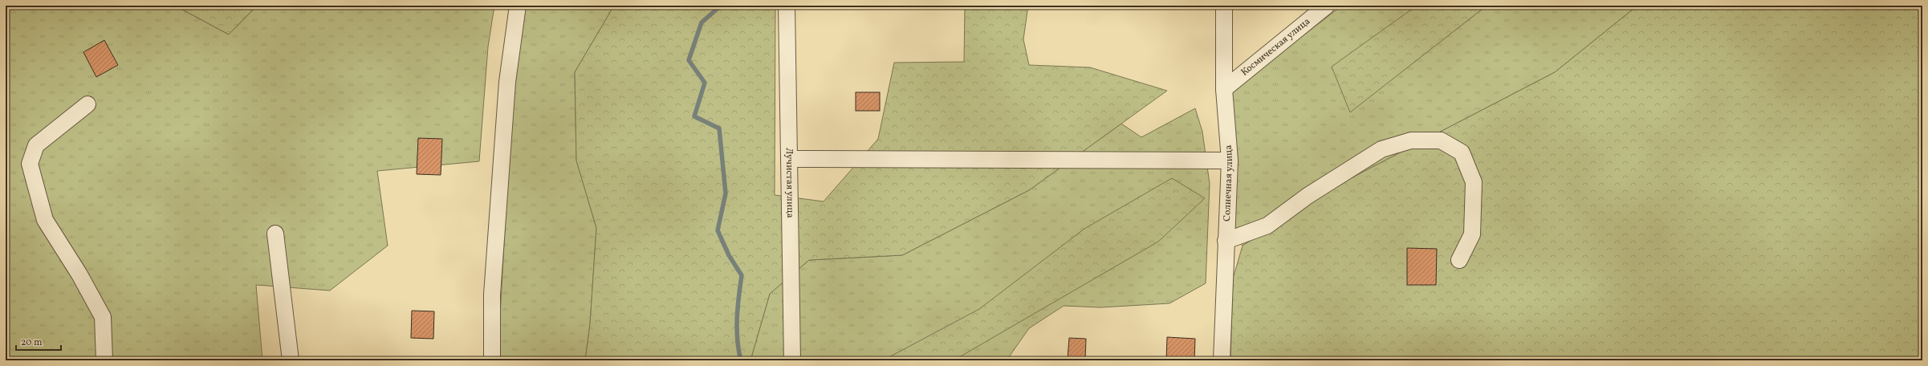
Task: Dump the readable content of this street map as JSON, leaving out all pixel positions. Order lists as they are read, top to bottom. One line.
{"streets":{"street":["Космическая улица","Лучистая улица","Солнечная улица"]},"crossings":[["Космическая улица","Солнечная улица"]],"scale_bar":"20 m"}
